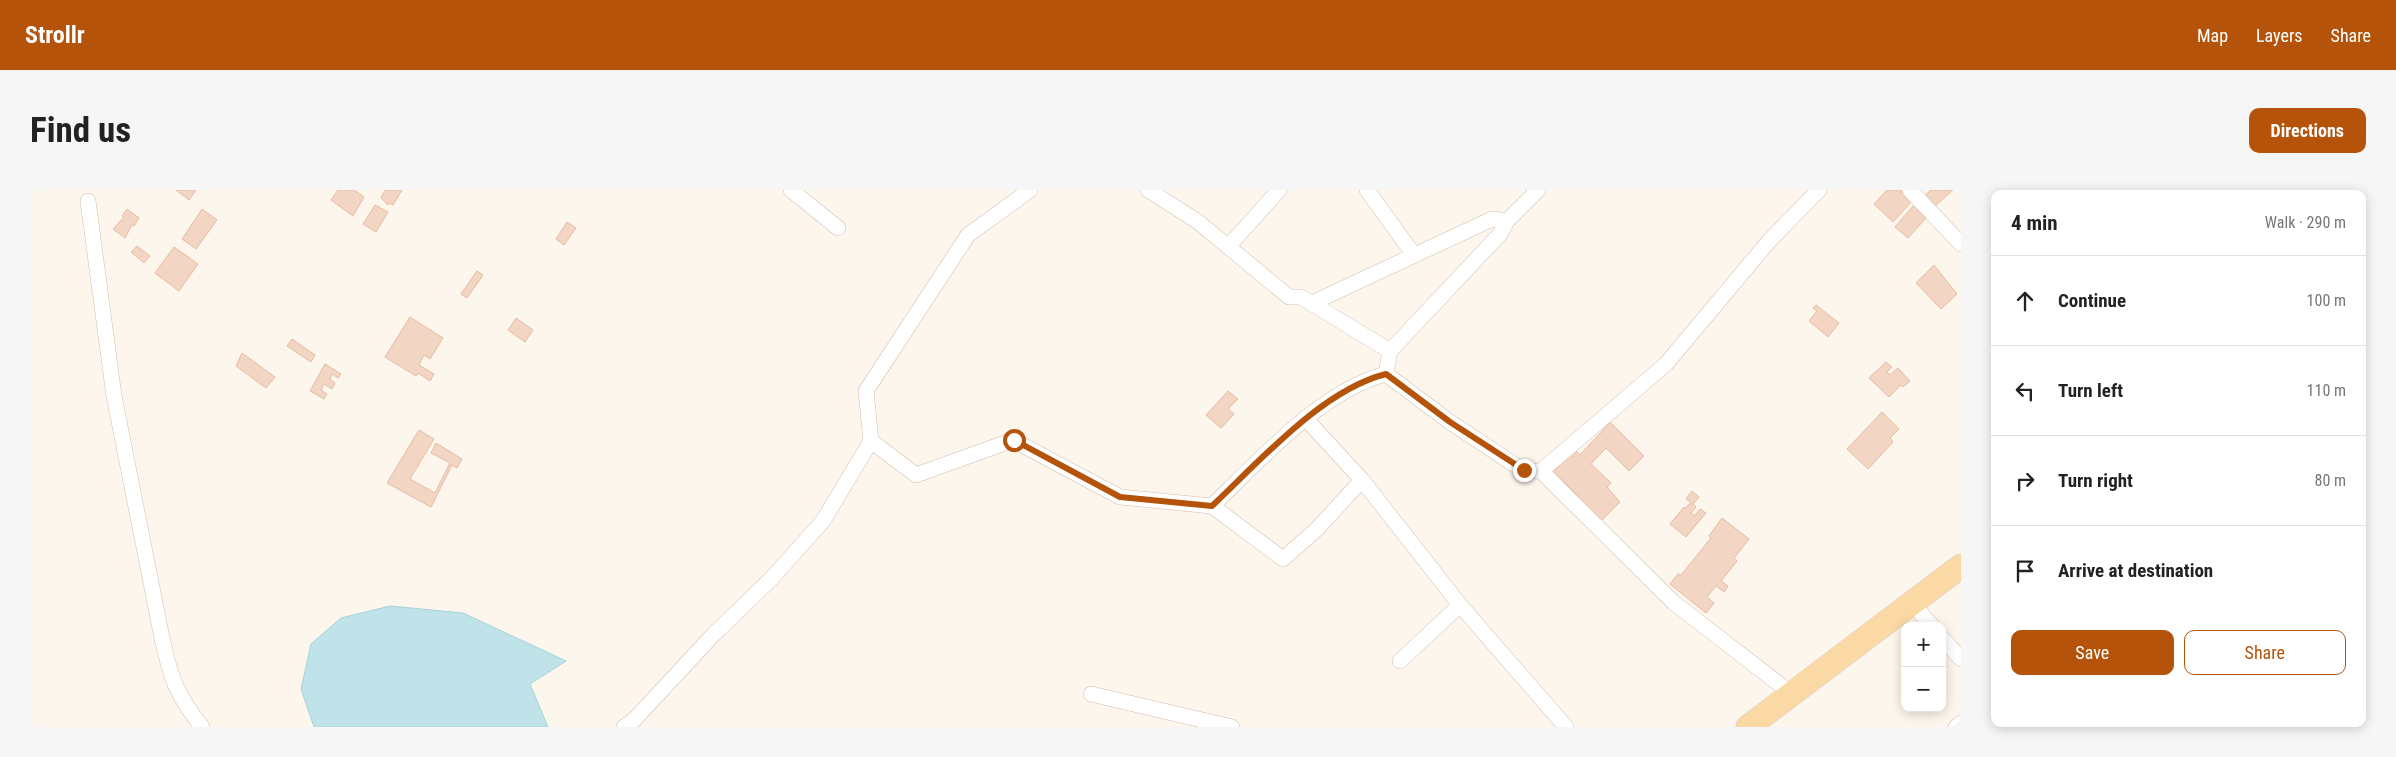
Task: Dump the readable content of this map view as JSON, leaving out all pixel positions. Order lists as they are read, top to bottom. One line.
{"page":{"header":"Strollr","nav":["Map","Layers","Share"],"buttons":["Directions",["Save","Share"]],"title":"Find us","heading":["4 min","Walk · 290 m"],"list":[["Continue","100 m"],["Turn left","110 m"],["Turn right","80 m"],"Arrive at destination"],"map_buttons":["+","−"]}}
